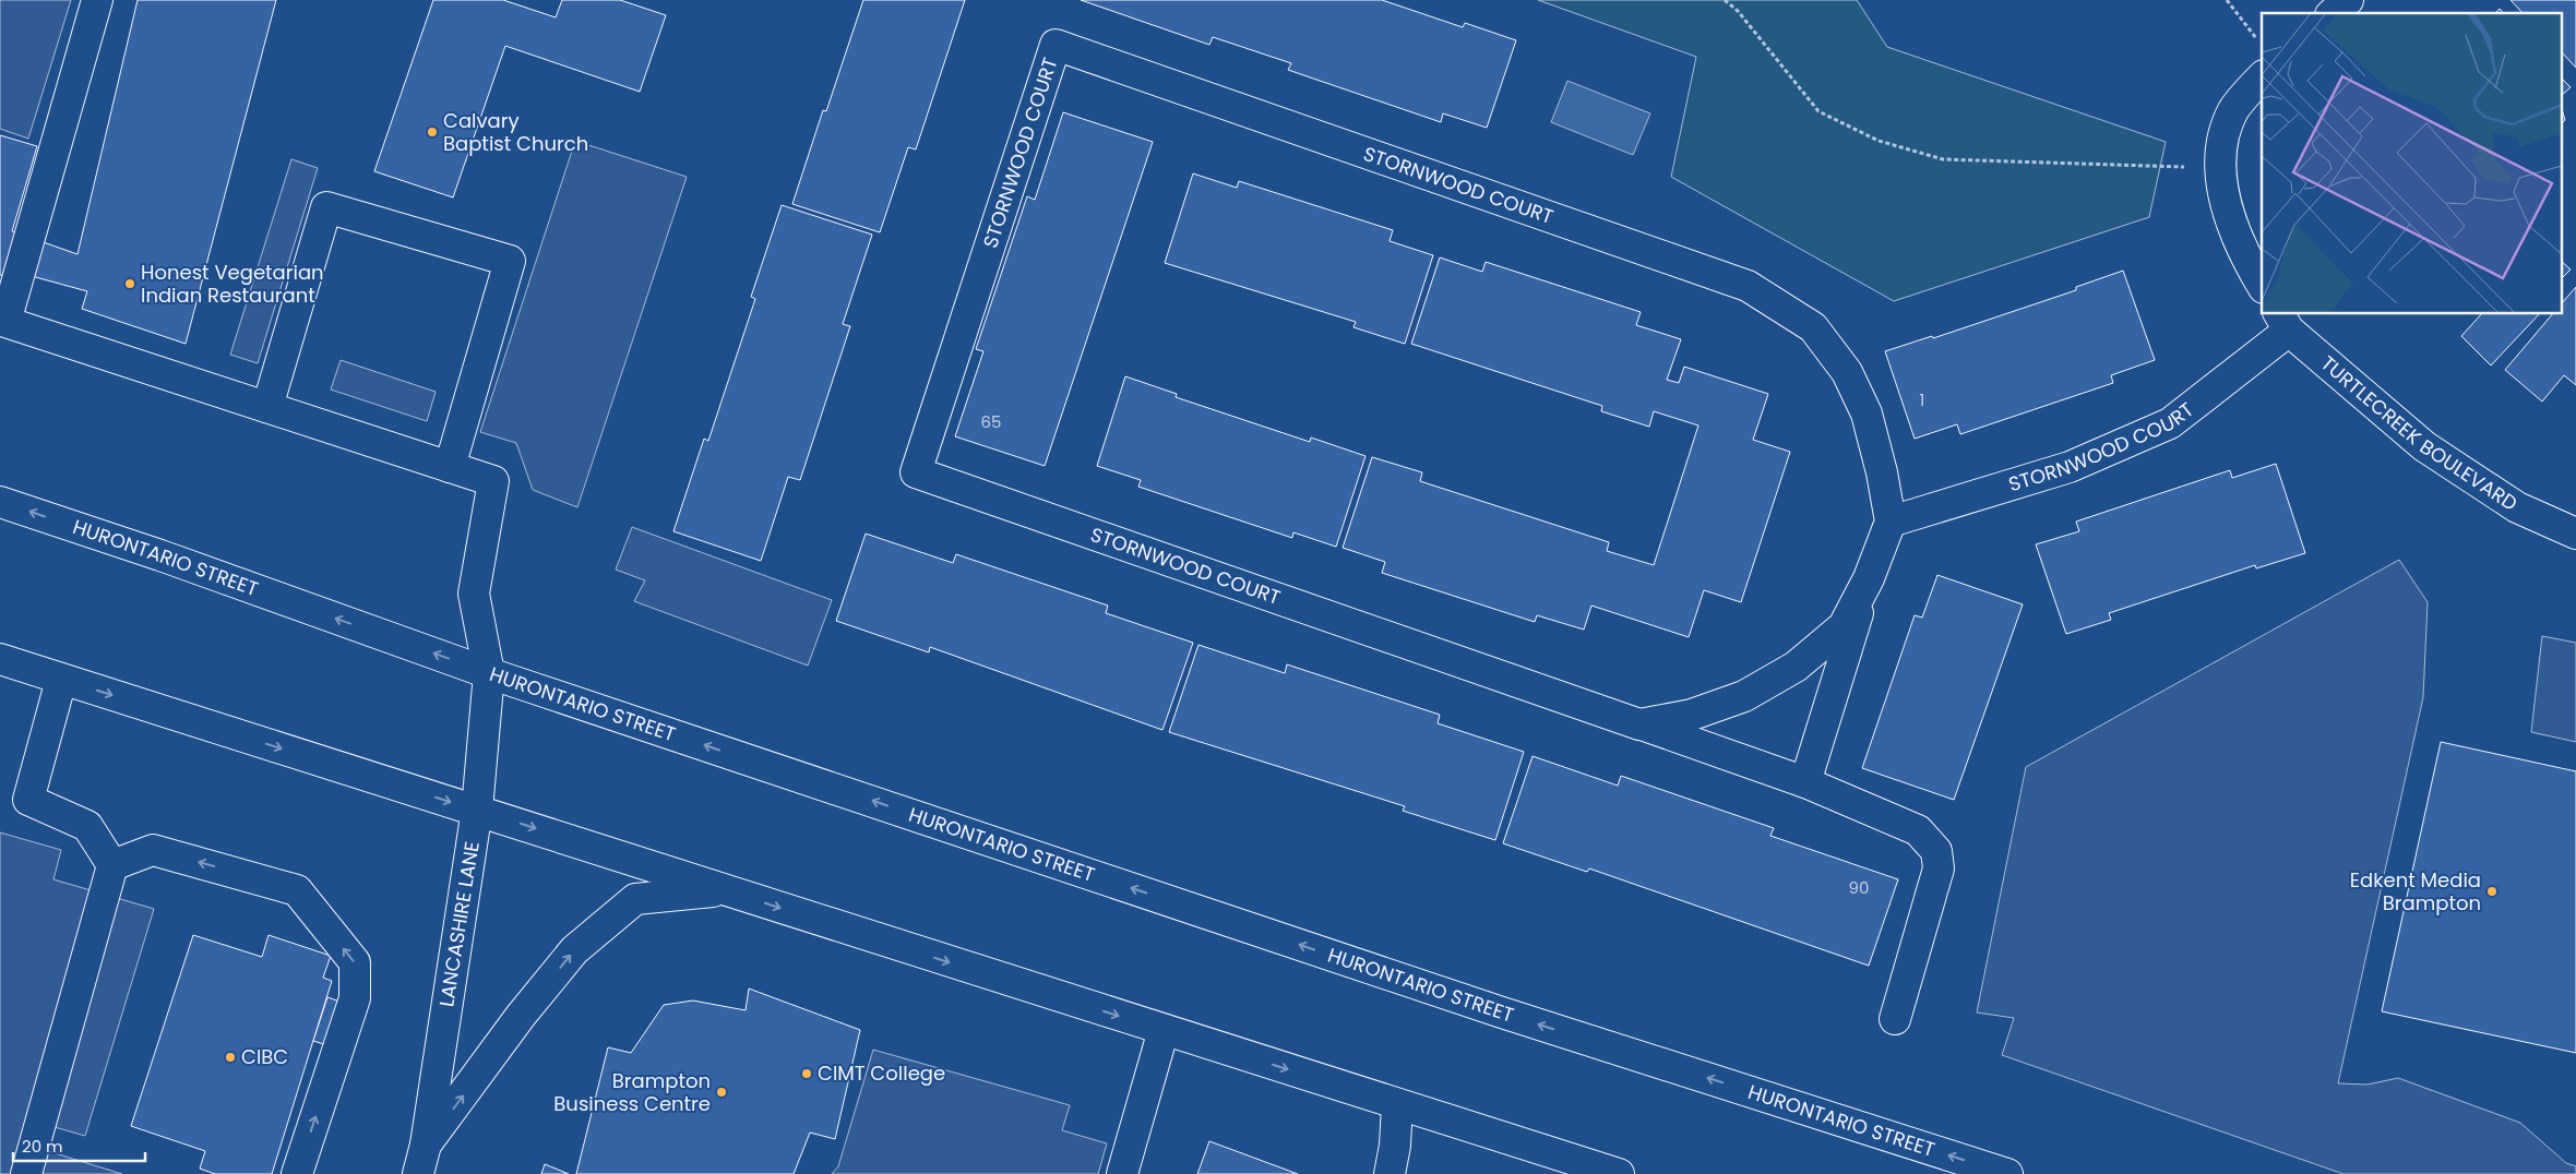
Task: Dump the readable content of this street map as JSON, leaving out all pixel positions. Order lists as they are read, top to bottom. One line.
{"streets":{"street":["STORNWOOD COURT","TURTLECREEK BOULEVARD","HURONTARIO STREET","LANCASHIRE LANE"]},"crossings":[["STORNWOOD COURT","TURTLECREEK BOULEVARD"],["HURONTARIO STREET","LANCASHIRE LANE"]],"places":["Calvary Baptist Church","Honest Vegetarian Indian Restaurant","Edkent Media Brampton","CIBC","CIMT College","Brampton Business Centre"],"house_numbers":["1","65","90"],"scale_bar":"20 m"}
